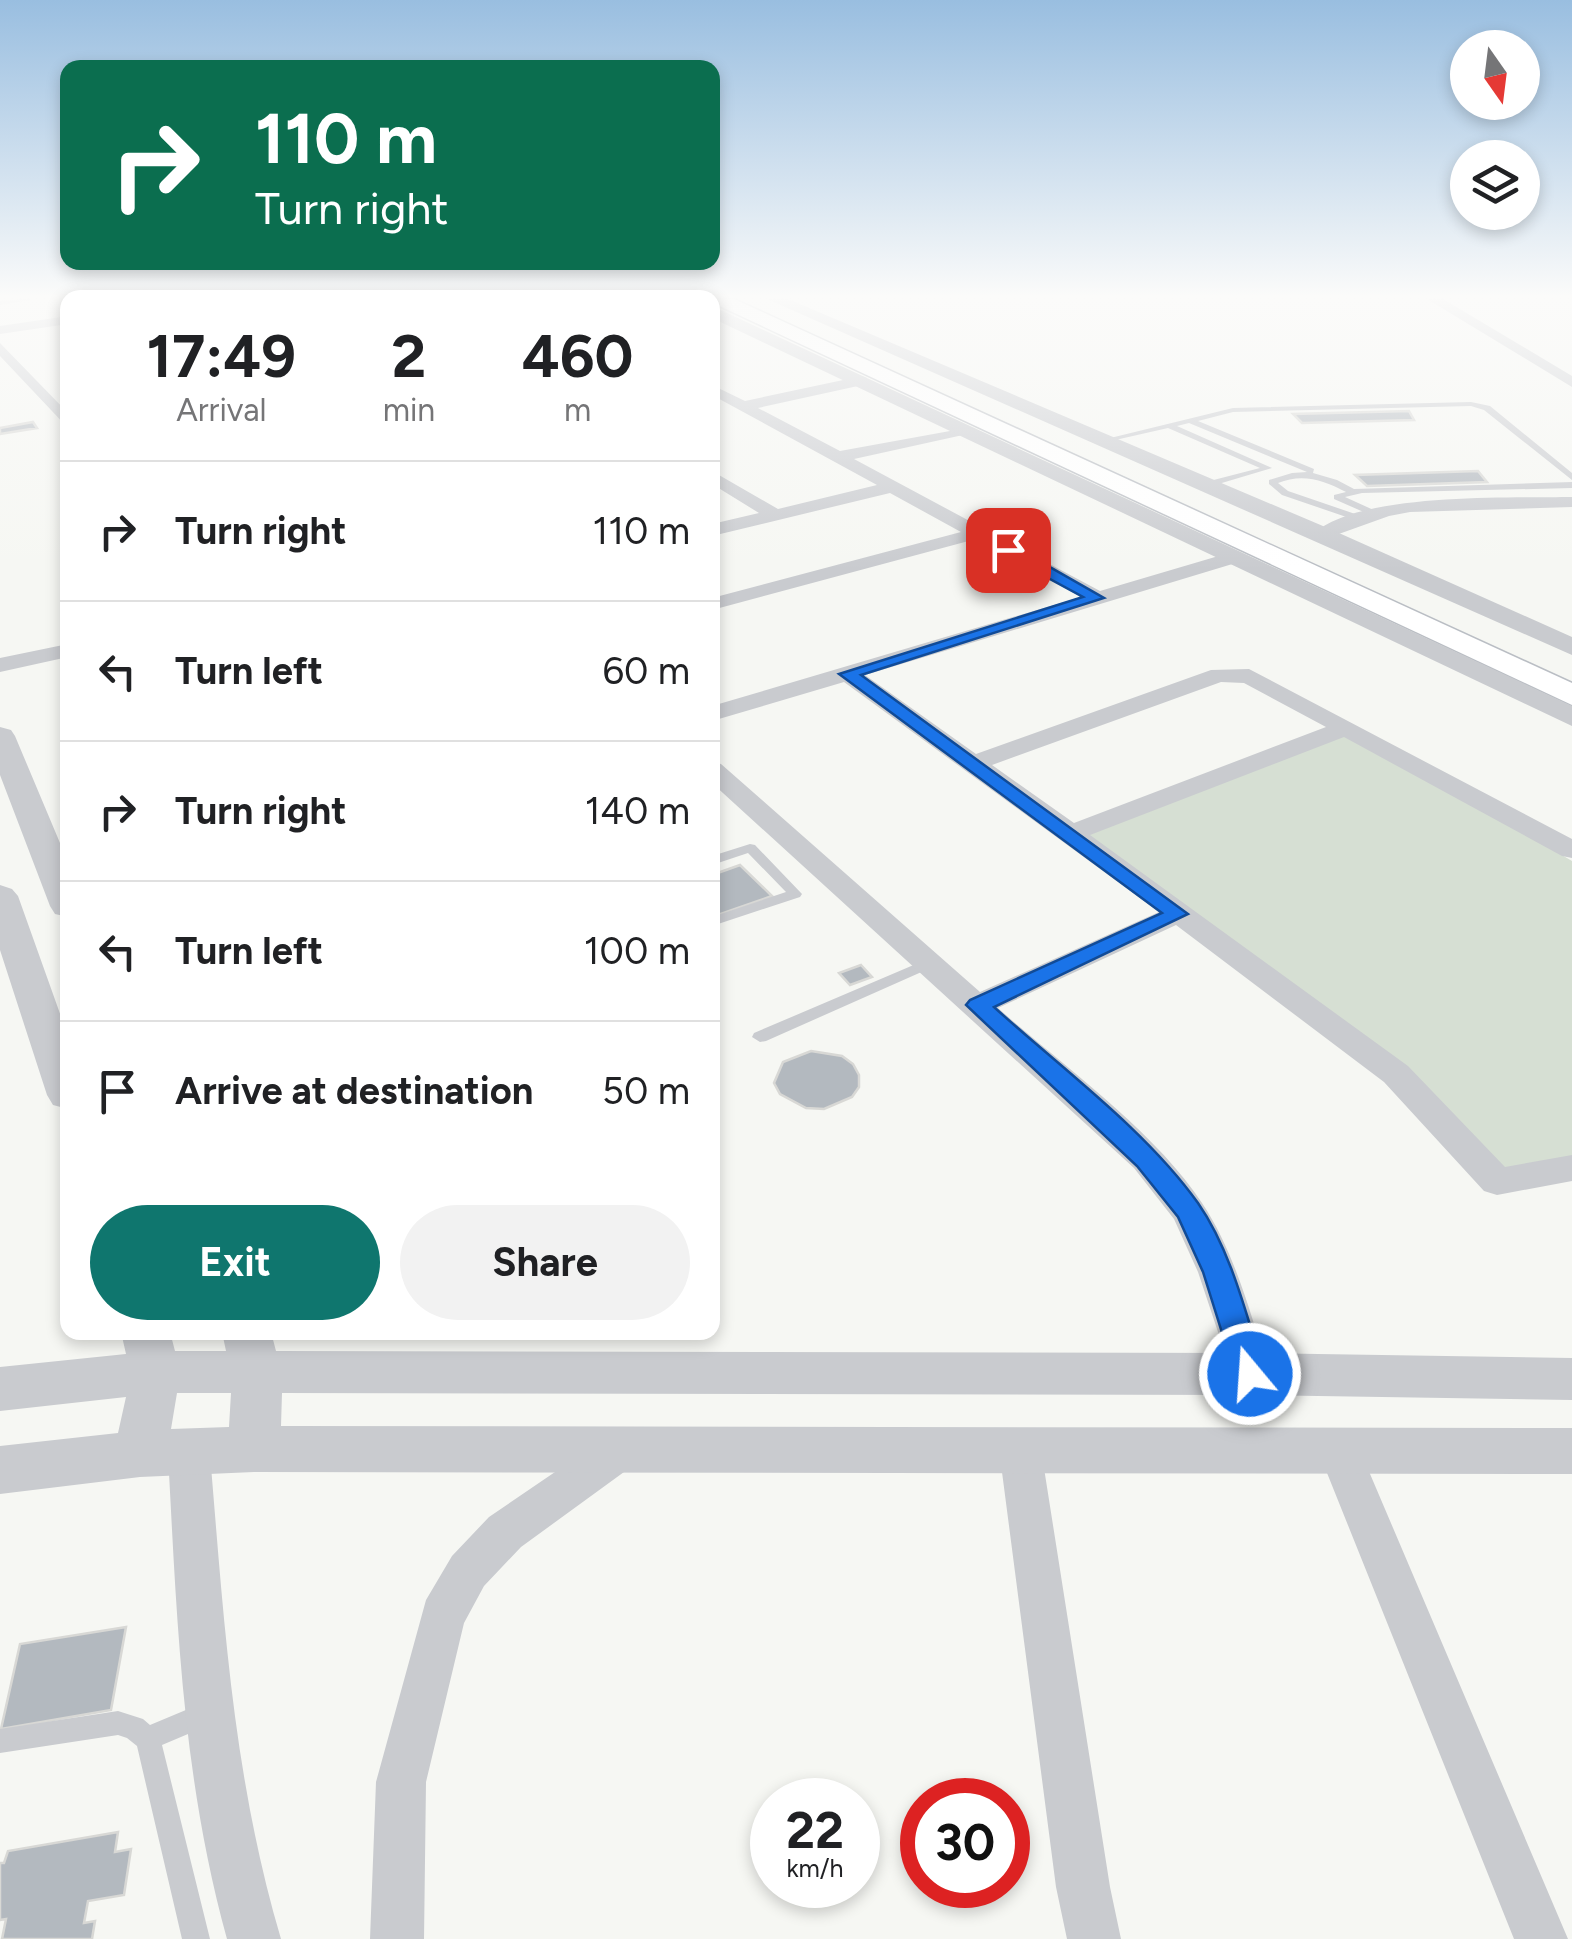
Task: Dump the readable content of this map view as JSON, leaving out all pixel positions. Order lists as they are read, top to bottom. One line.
{"north":"bottom","page":{"turn":["110 m","Turn right"],"eta":["17:49","Arrival","2","min","460","m"],"list":[{"name":"Turn right","value":"110 m"},{"name":"Turn left","value":"60 m"},{"name":"Turn right","value":"140 m"},{"name":"Turn left","value":"100 m"},{"name":"Arrive at destination","value":"50 m"}],"buttons":["Exit","Share"],"speed":"22 km/h","limit":"30"}}
